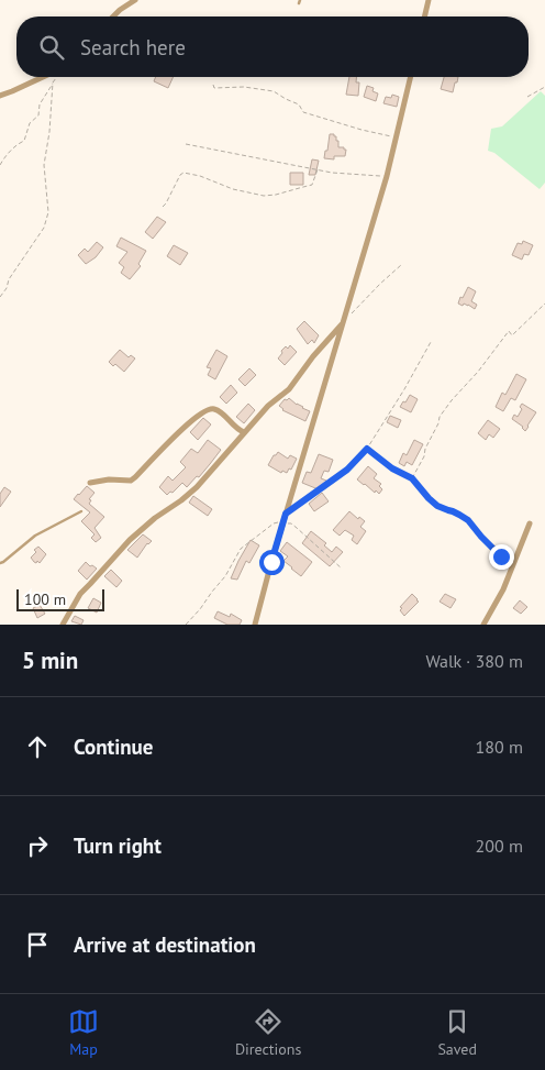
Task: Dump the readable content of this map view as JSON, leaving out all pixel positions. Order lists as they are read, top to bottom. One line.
{"scale_bar":"100 m","page":{"search":"Search here","scale":"100 m","heading":["5 min","Walk · 380 m"],"list":[["Continue","180 m"],["Turn right","200 m"],"Arrive at destination"],"nav":["Map","Directions","Saved"]}}
